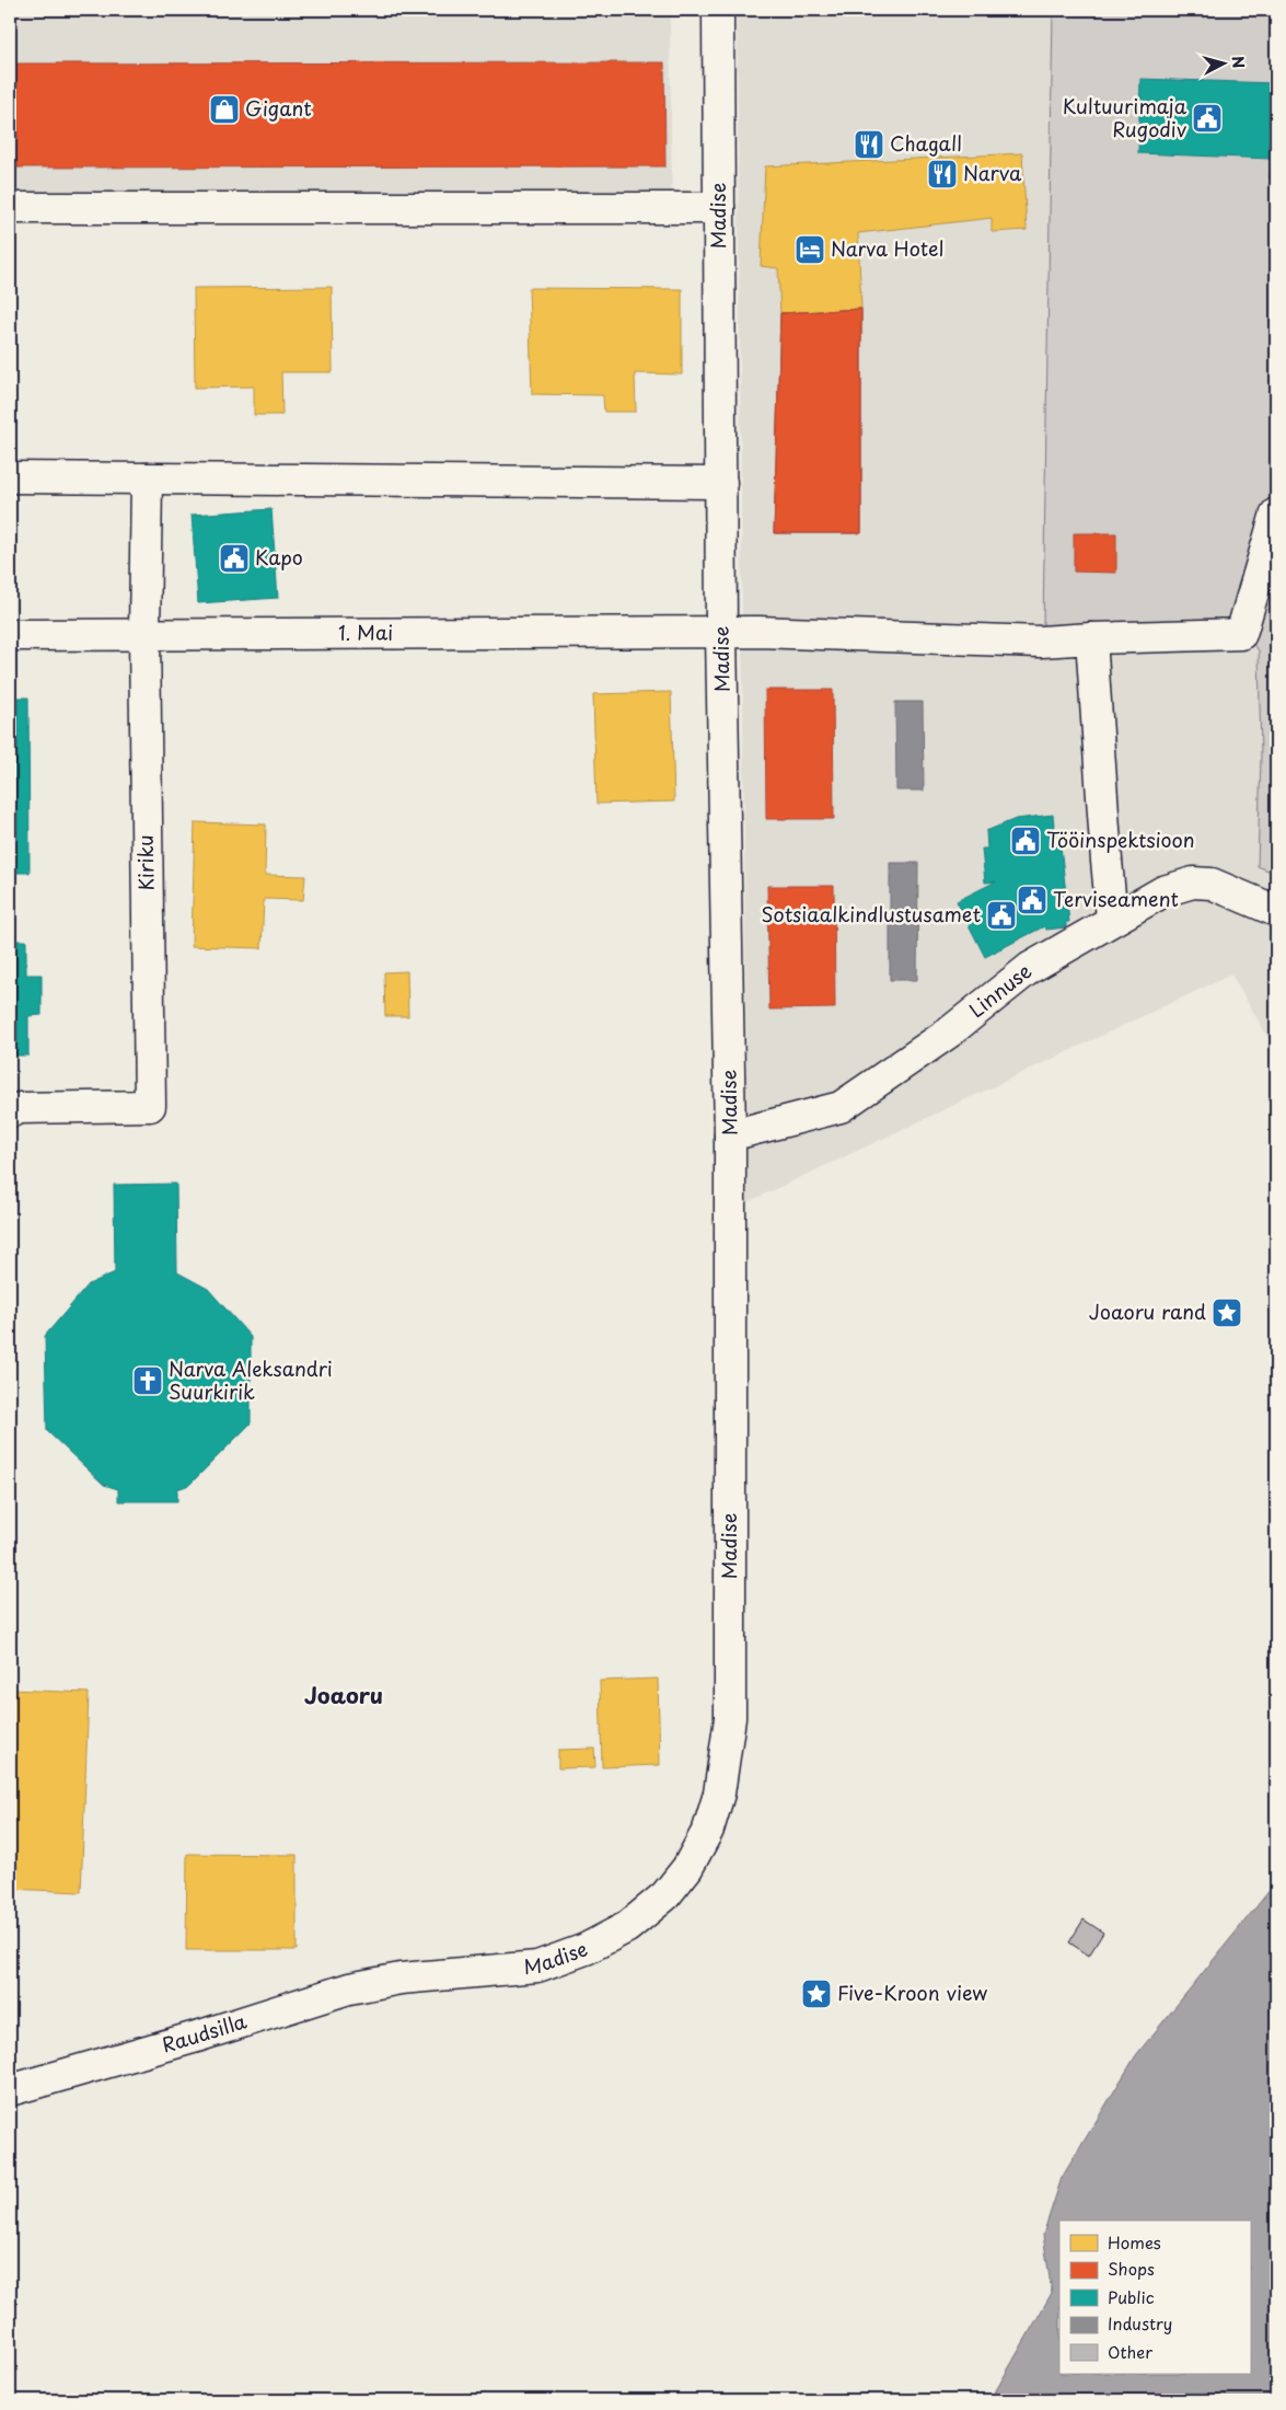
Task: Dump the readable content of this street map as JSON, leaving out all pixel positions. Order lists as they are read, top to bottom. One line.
{"streets":{"street":["Madise","1. Mai","Kiriku","Linnuse","Raudsilla"]},"crossings":[["Madise","1. Mai"],["Madise","Linnuse"],["Madise","Raudsilla"],["1. Mai","Kiriku"]],"districts":["Joaoru"],"places":{"shop":["Gigant"],"public building":["Kultuurimaja Rugodiv","Kapo","Tööinspektsioon","Terviseament","Sotsiaalkindlustusamet"],"restaurant":["Chagall","Narva"],"hotel":["Narva Hotel"],"place":["Joaoru rand","Five-Kroon view"],"church":["Narva Aleksandri Suurkirik"]},"legend":["Homes","Shops","Public","Industry","Other"],"north":"right"}
